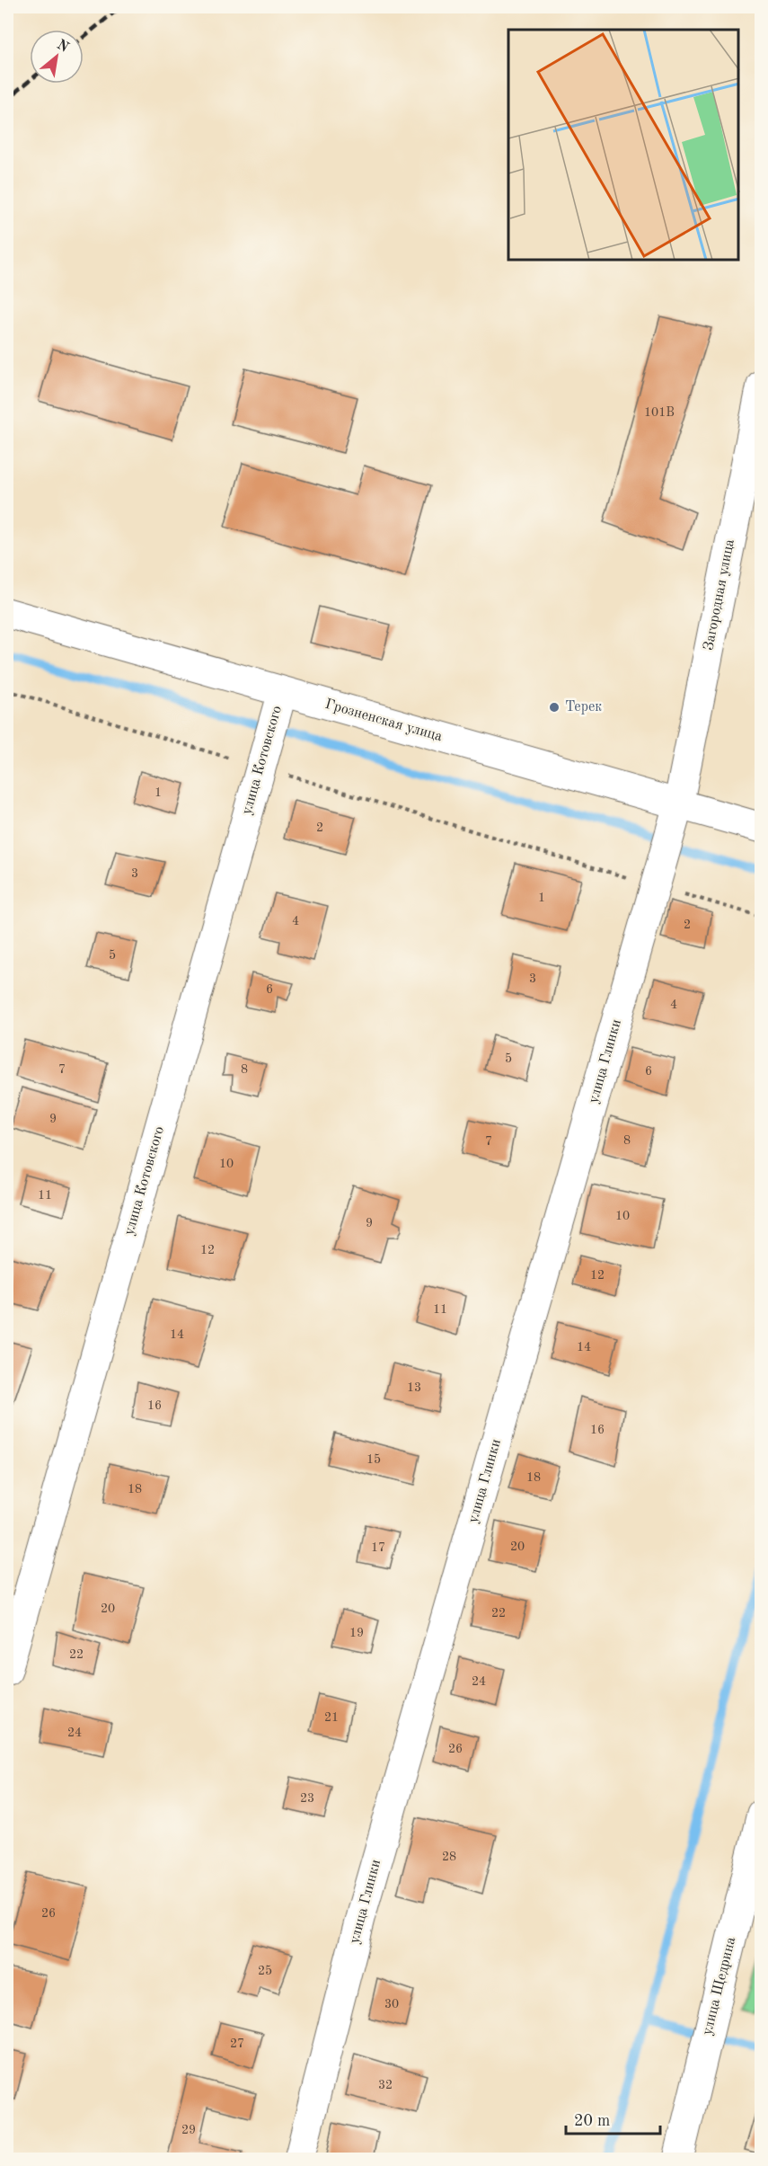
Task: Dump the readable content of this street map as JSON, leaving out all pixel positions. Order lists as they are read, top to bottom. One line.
{"streets":{"street":["Загородная улица","Грозненская улица","улица Котовского","улица Глинки","улица Щедрина"]},"crossings":[["Загородная улица","Грозненская улица"],["Загородная улица","улица Глинки"],["Грозненская улица","улица Котовского"],["Грозненская улица","улица Глинки"]],"places":["Терек"],"house_numbers":["101В","1","2","3","1","4","2","5","3","6","4","5","7","8","6","9","8","7","10","11","10","9","12","12","11","14","14","13","16","16","15","18","18","20","17","20","22","19","22","24","21","24","26","23","28","26","25","30","27","32","29"],"scale_bar":"20 m","north":"top right"}
